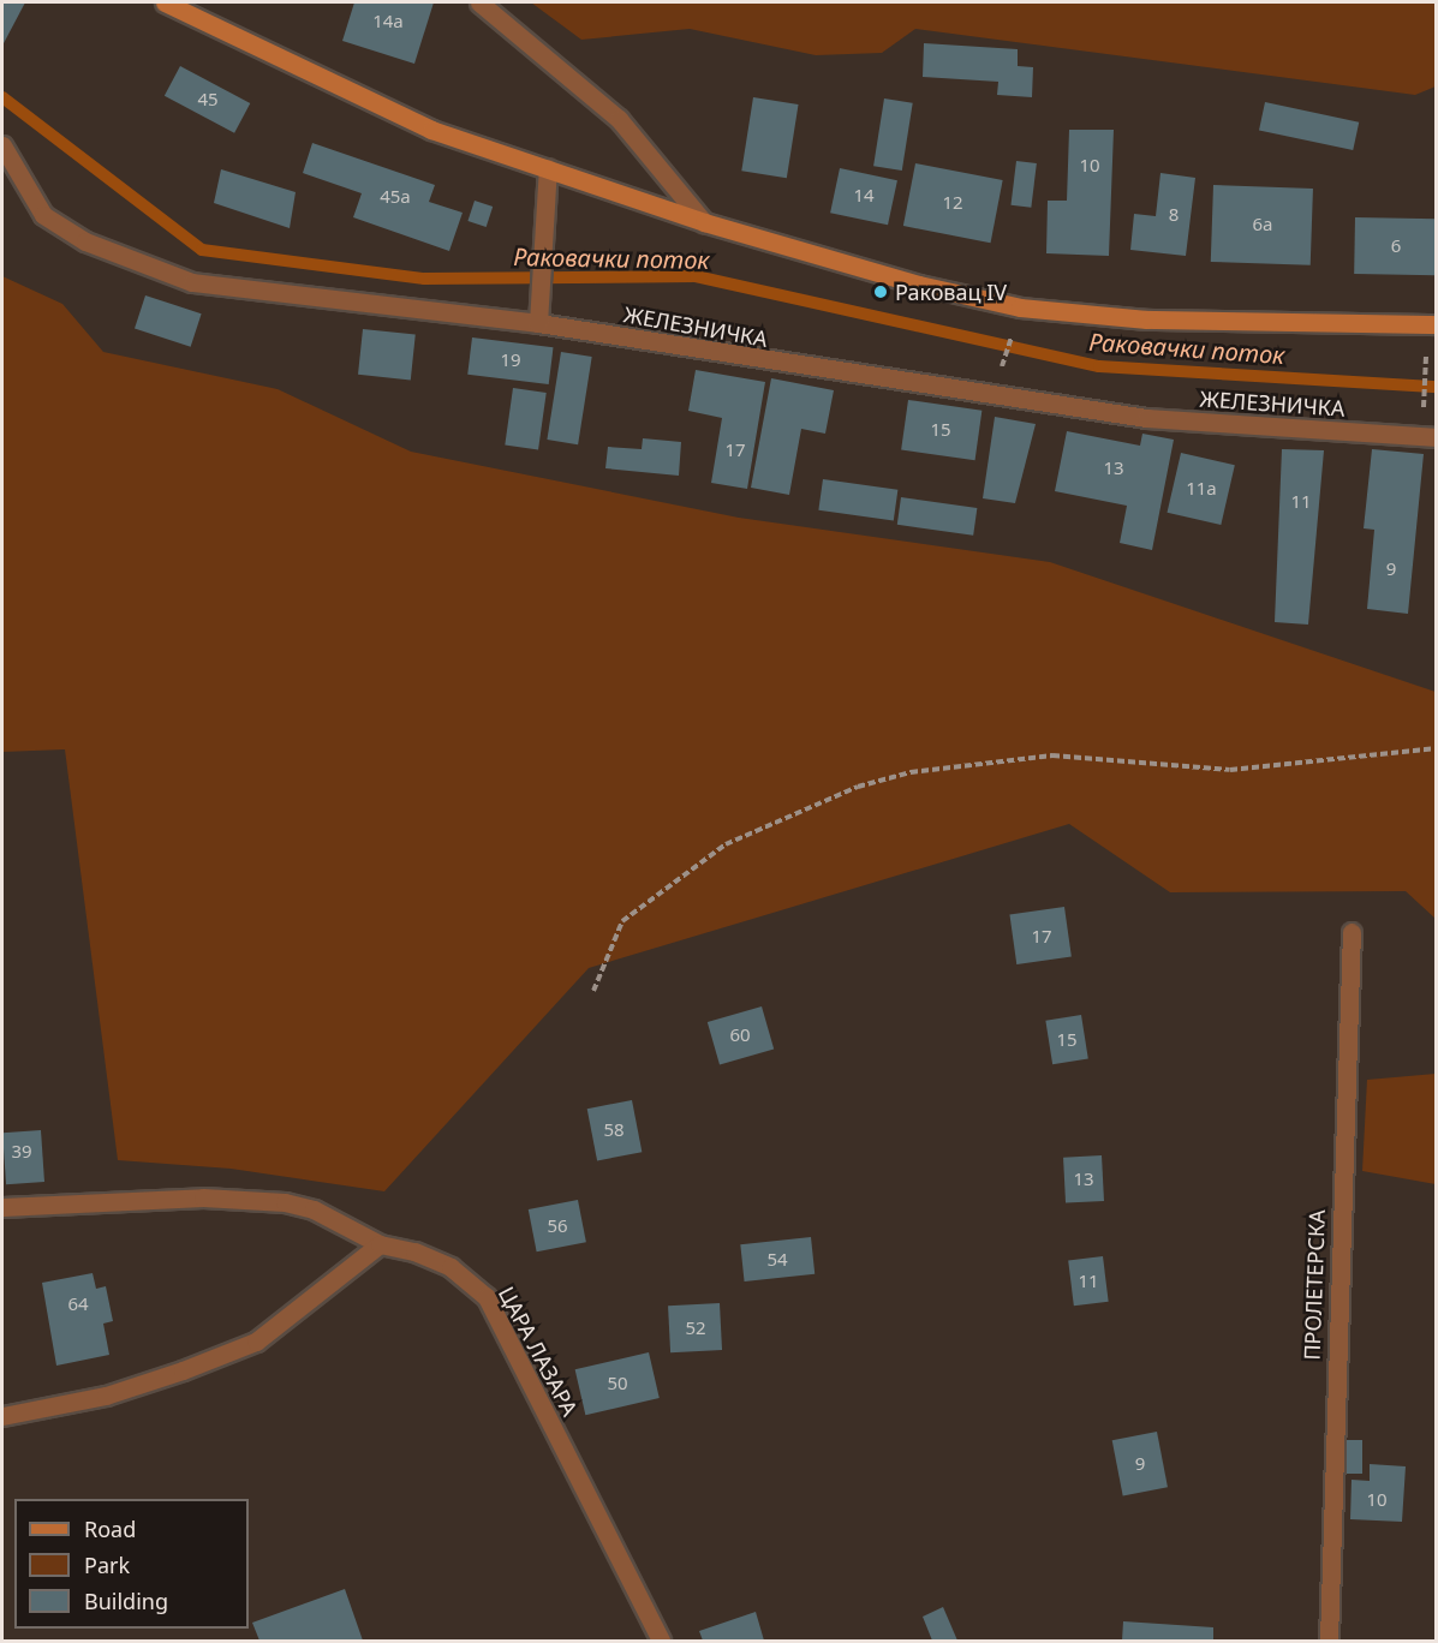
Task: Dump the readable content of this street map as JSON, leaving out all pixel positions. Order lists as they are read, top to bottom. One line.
{"streets":{"street":["ЖЕЛЕЗНИЧКА","ПРОЛЕТЕРСКА","ЦАРА ЛАЗАРА"]},"water":["Раковачки поток"],"places":["Раковац IV"],"house_numbers":["14a","45","10","14","45a","12","8","6a","6","19","15","17","13","11a","11","9","17","60","15","58","39","13","56","54","11","64","52","50","9","10"],"legend":["Road","Park","Building"]}
